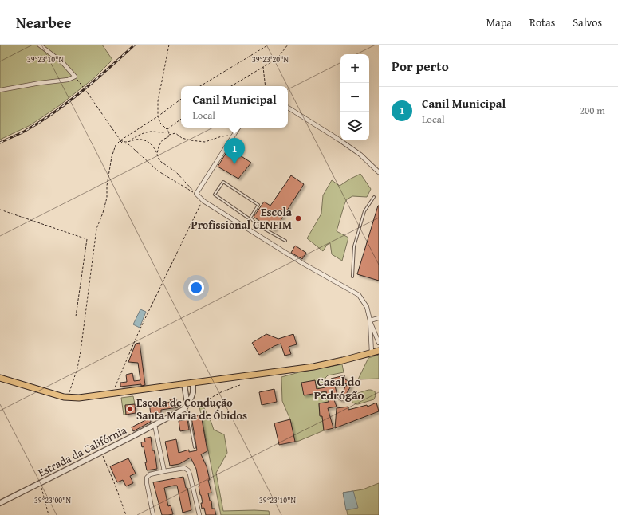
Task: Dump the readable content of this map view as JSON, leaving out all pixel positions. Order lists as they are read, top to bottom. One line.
{"streets":{"street":["Estrada da Califórnia"]},"districts":["Casal do Pedrógão"],"places":["Escola Profissional CENFIM","Escola de Condução Santa Maria de Óbidos"],"page":{"header":"Nearbee","nav":["Mapa","Rotas","Salvos"],"heading":"Por perto","map_buttons":["+","−"],"popup":["Canil Municipal","Local"],"list":[{"mark":"1","name":"Canil Municipal","note":"Local","value":"200 m"}],"pins":"1"},"coordinates":["39°23'10\"N","39°23'20\"N","39°23'00\"N"]}
